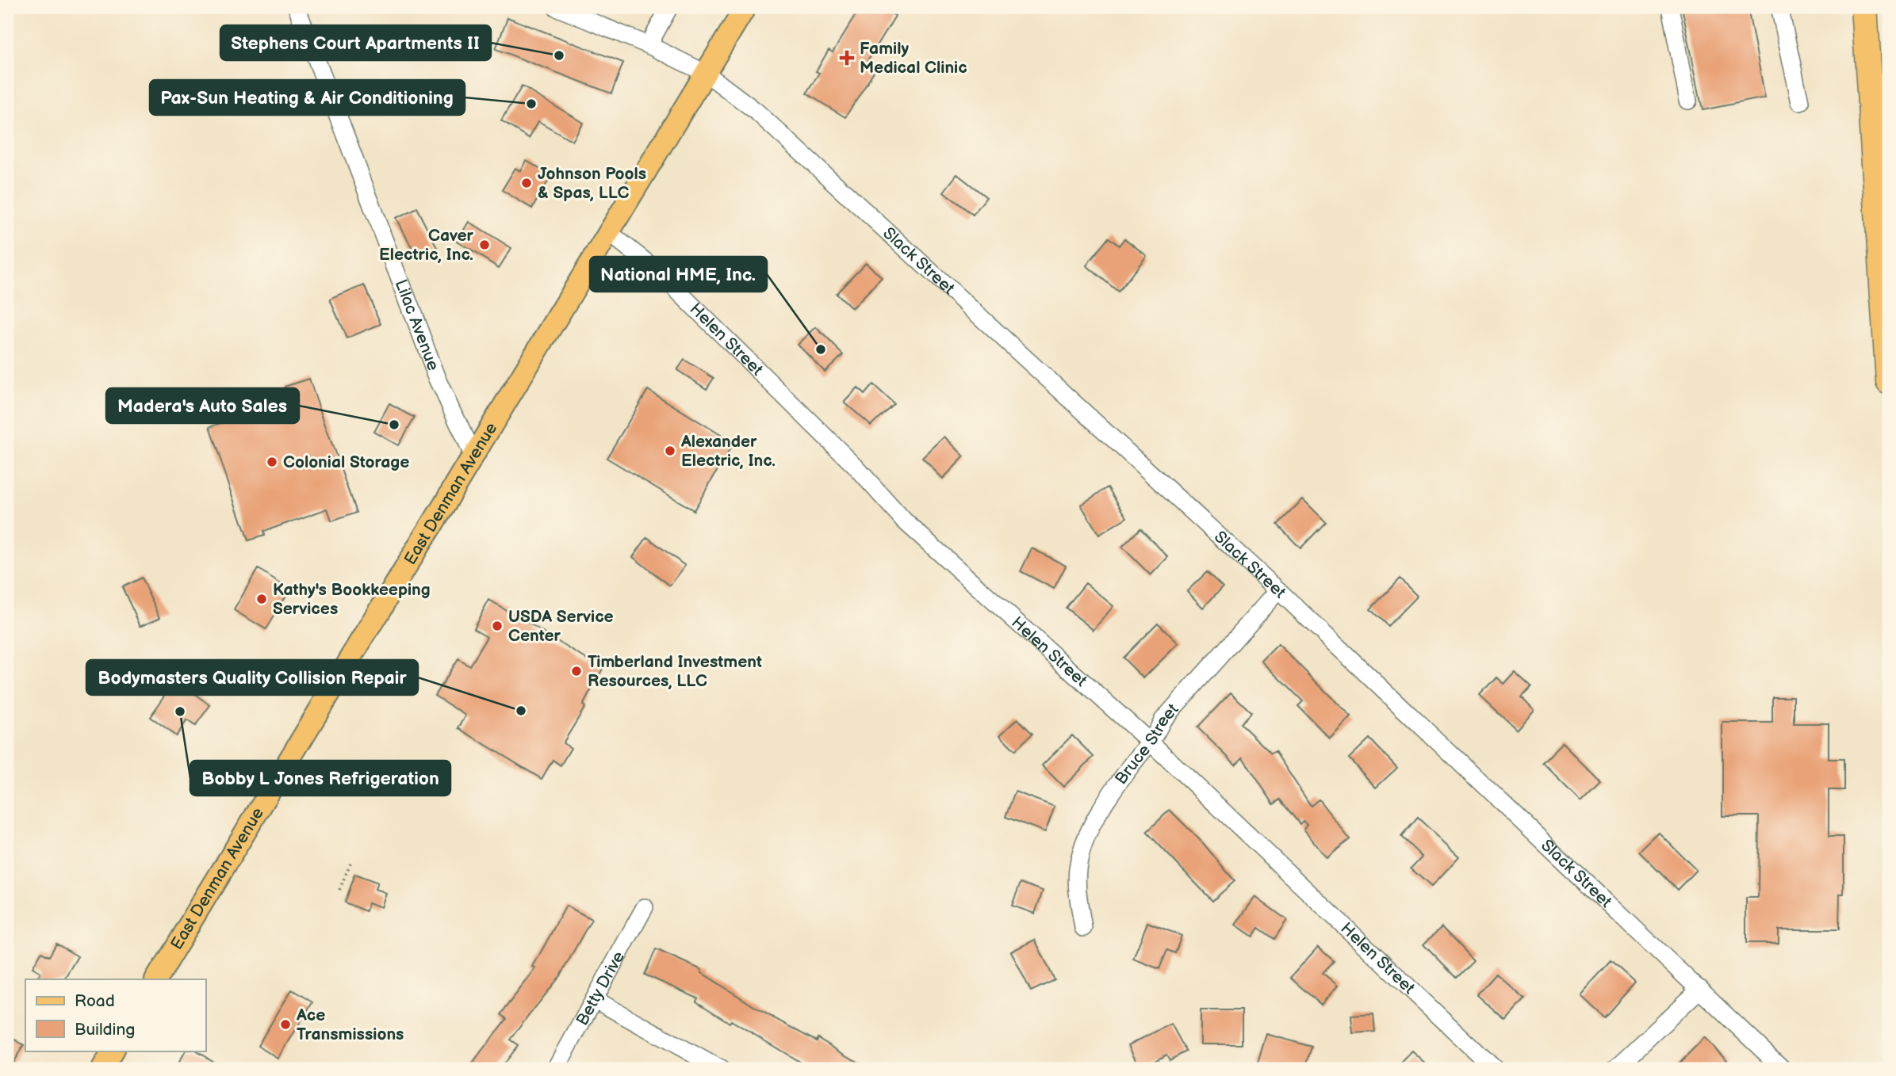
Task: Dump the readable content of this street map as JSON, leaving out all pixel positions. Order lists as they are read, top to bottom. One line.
{"streets":{"main road":["East Denman Avenue"],"street":["Slack Street","Lilac Avenue","Helen Street","Bruce Street","Betty Drive"]},"crossings":[["Slack Street","East Denman Avenue"],["Slack Street","Bruce Street"],["Lilac Avenue","East Denman Avenue"],["Helen Street","East Denman Avenue"],["Helen Street","Bruce Street"]],"places":{"other":["Stephens Court Apartments II","Pax-Sun Heating & Air Conditioning","Johnson Pools & Spas, LLC","Caver Electric, Inc.","National HME, Inc.","Madera's Auto Sales","Alexander Electric, Inc.","Colonial Storage","Kathy's Bookkeeping Services","USDA Service Center","Timberland Investment Resources, LLC","Bodymasters Quality Collision Repair","Bobby L Jones Refrigeration","Ace Transmissions"],"health":["Family Medical Clinic"]},"legend":["Road","Building"]}
